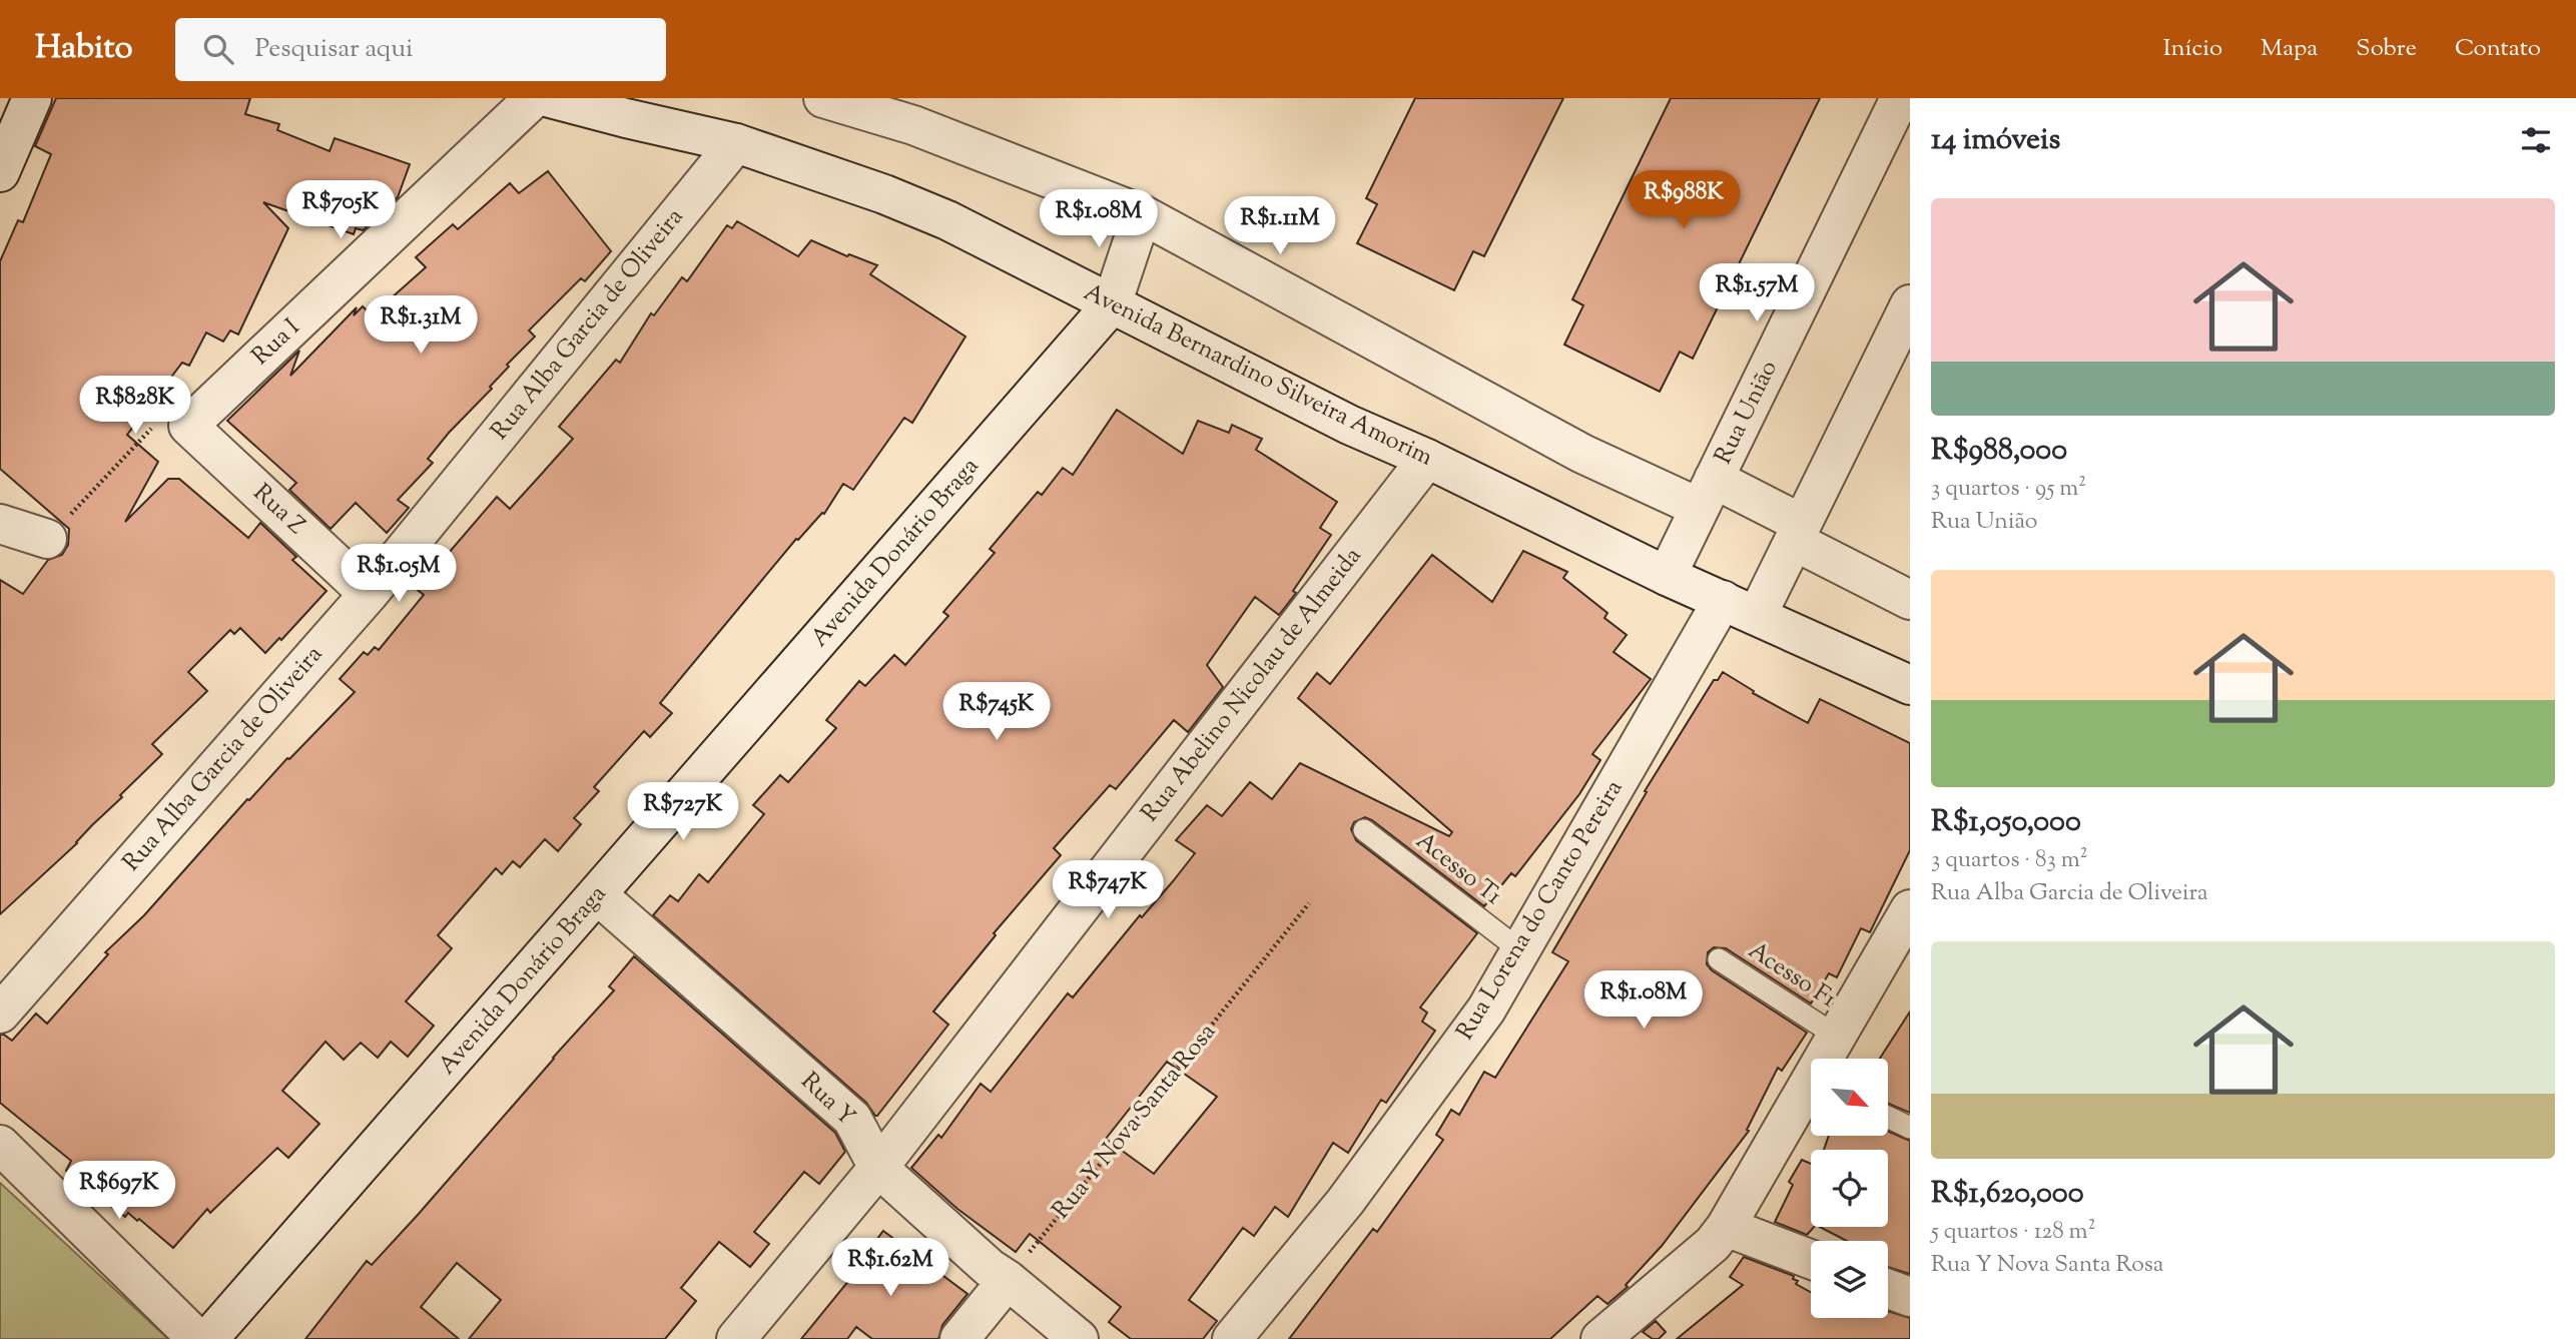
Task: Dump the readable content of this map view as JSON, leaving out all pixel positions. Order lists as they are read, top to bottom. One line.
{"streets":{"street":["Rua Alba Garcia de Oliveira","Rua I","Avenida Bernardino Silveira Amorim","Rua União","Rua Z","Avenida Donário Braga","Rua Abelino Nicolau de Almeida","Rua Lorena do Canto Pereira","Rua Y"],"lane":["Acesso T1","Acesso F1"],"path":["Rua Y Nova Santa Rosa"]},"crossings":[["Rua Alba Garcia de Oliveira","Avenida Bernardino Silveira Amorim"],["Rua Alba Garcia de Oliveira","Rua Z"],["Rua I","Rua Z"],["Avenida Bernardino Silveira Amorim","Rua União"],["Avenida Bernardino Silveira Amorim","Avenida Donário Braga"],["Avenida Bernardino Silveira Amorim","Rua Abelino Nicolau de Almeida"],["Avenida Bernardino Silveira Amorim","Rua Lorena do Canto Pereira"],["Avenida Donário Braga","Rua Y"],["Rua Abelino Nicolau de Almeida","Rua Y"],["Acesso T1","Rua Lorena do Canto Pereira"],["Rua Y","Rua Y Nova Santa Rosa"]],"north":"bottom right","page":{"header":"Habito","search":"Pesquisar aqui","nav":["Início","Mapa","Sobre","Contato"],"heading":"14 imóveis","price":["R$988K","R$705K","R$1.08M","R$1.11M","R$1.57M","R$1.31M","R$828K","R$1.05M","R$745K","R$727K","R$747K","R$1.08M","R$697K","R$1.62M"],"list":[{"name":"R$988,000","note":"3 quartos · 95 m² · Rua União"},{"name":"R$1,050,000","note":"3 quartos · 83 m² · Rua Alba Garcia de Oliveira"},{"name":"R$1,620,000","note":"5 quartos · 128 m² · Rua Y Nova Santa Rosa"}]}}
